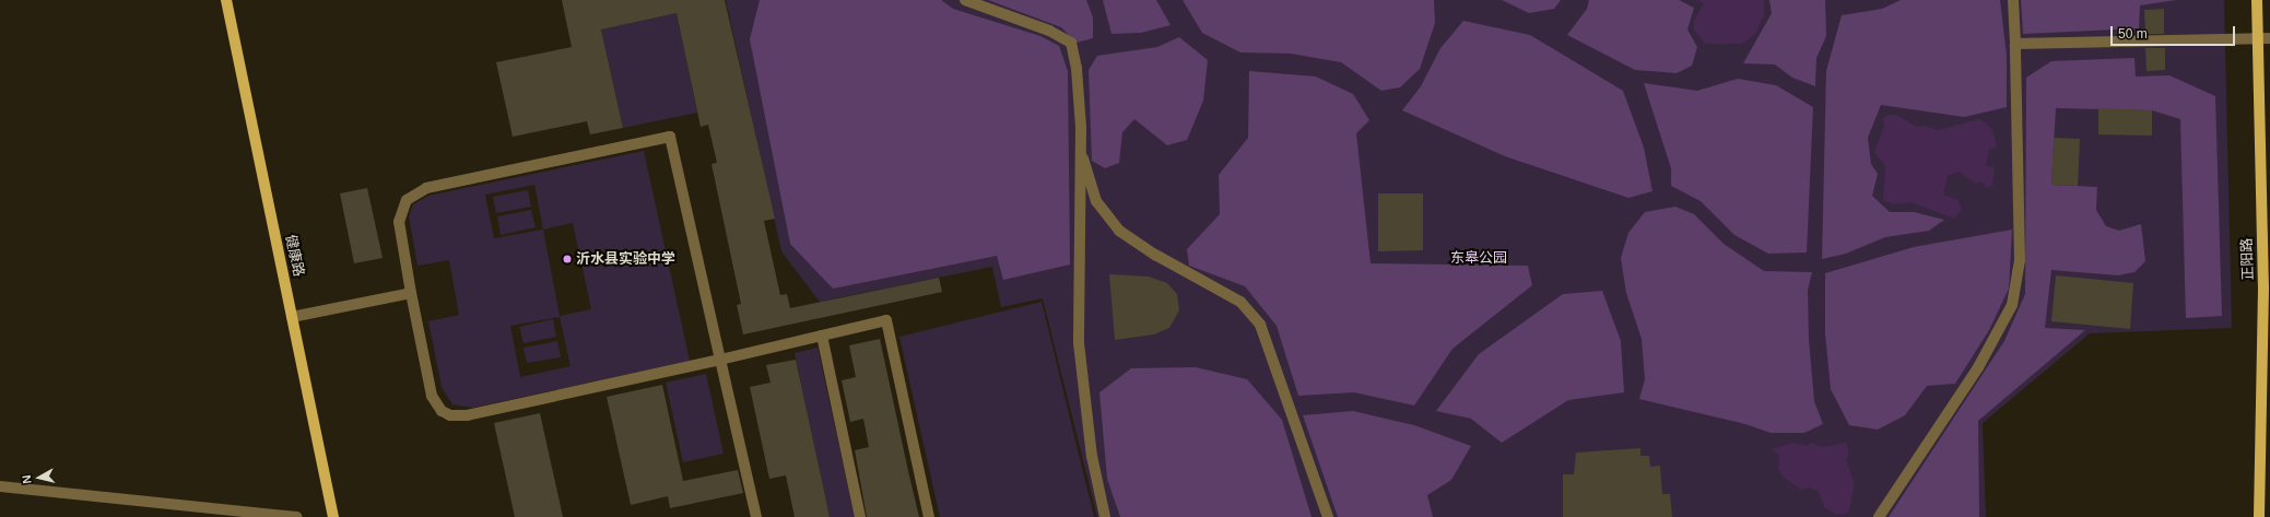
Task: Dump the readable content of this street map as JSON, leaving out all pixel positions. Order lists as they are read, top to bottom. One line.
{"streets":{"main road":["健康路","正阳路"]},"parks":["东皋公园"],"places":["沂水县实验中学"],"scale_bar":"50 m","north":"left"}
